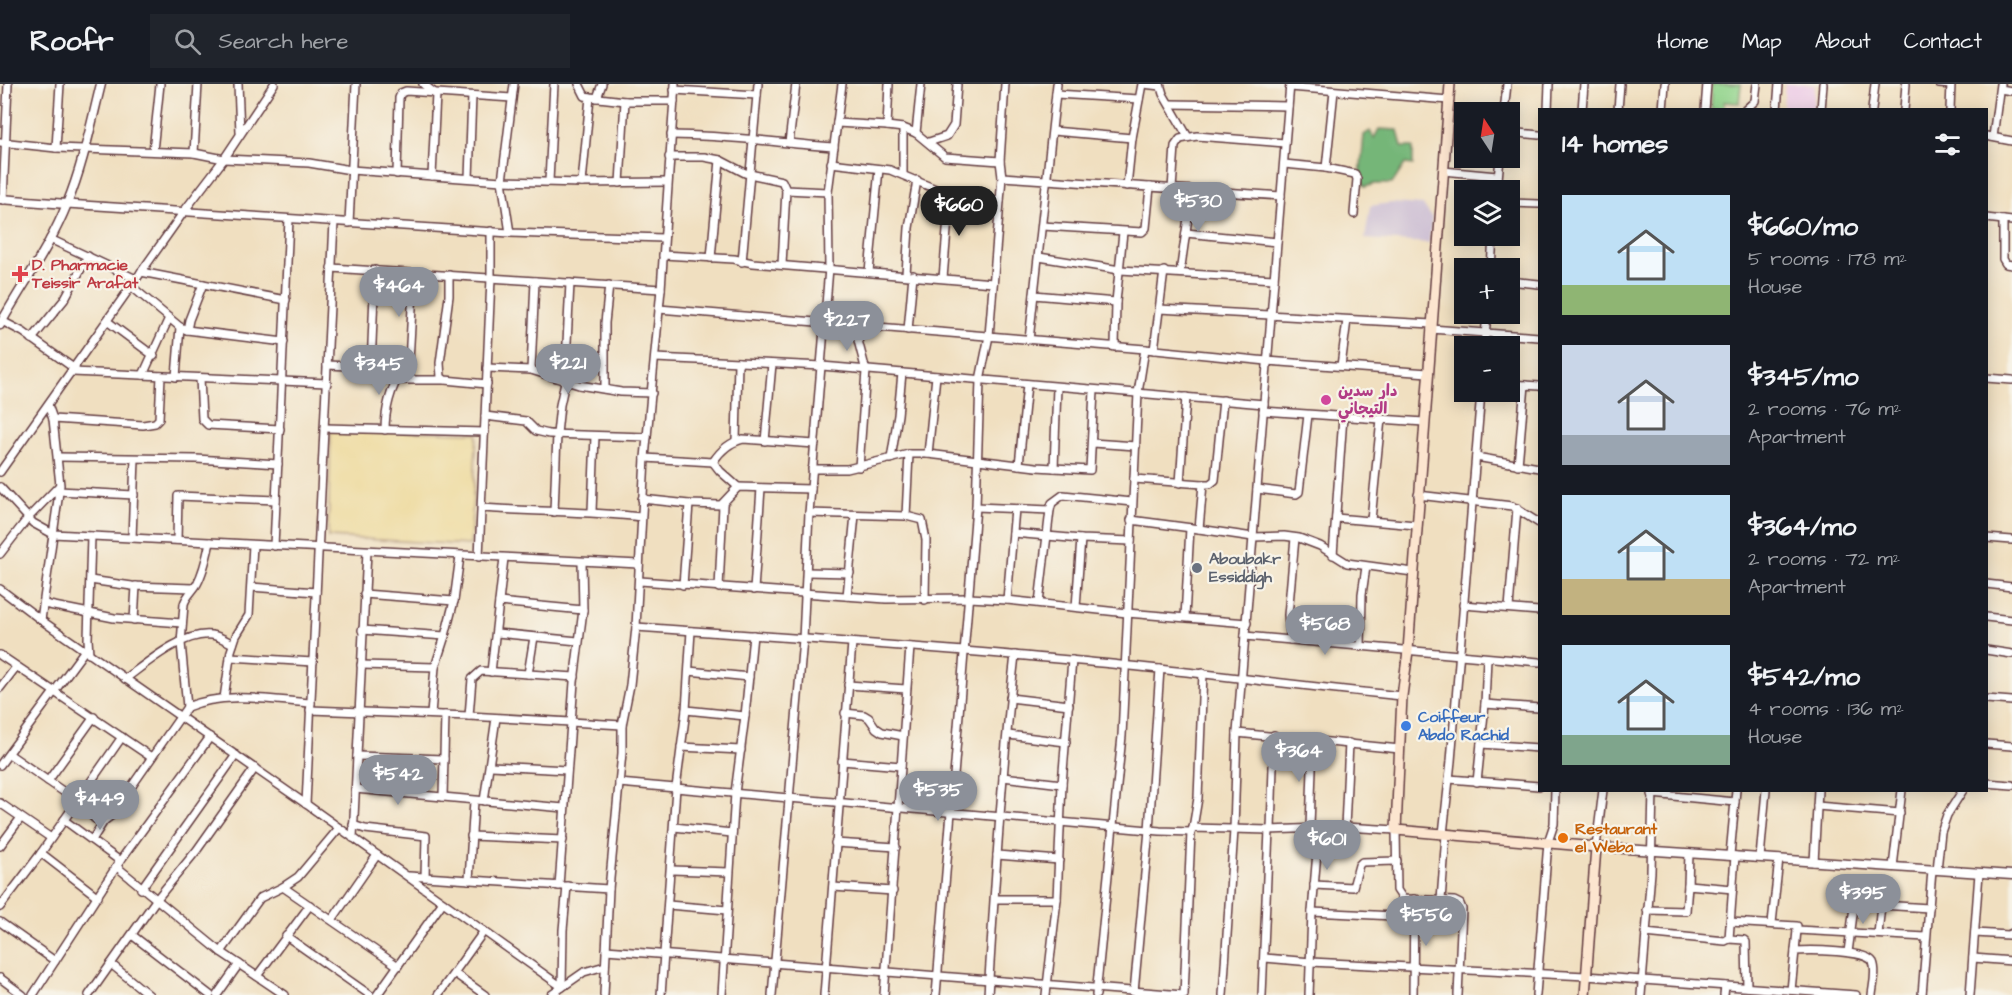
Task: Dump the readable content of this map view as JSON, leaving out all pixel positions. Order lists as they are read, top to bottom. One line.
{"places":{"health":["D. Pharmacie Teissir Arafat"],"other":["دار سدين التيجاني","Aboubakr Essiddigh","Coiffeur Abdo Rachid","Restaurant el Weba"]},"north":"top","page":{"header":"Roofr","search":"Search here","nav":["Home","Map","About","Contact"],"map_buttons":["+","−"],"heading":"14 homes","list":[{"name":"$660/mo","note":"5 rooms · 178 m² · House"},{"name":"$345/mo","note":"2 rooms · 76 m² · Apartment"},{"name":"$364/mo","note":"2 rooms · 72 m² · Apartment"},{"name":"$542/mo","note":"4 rooms · 136 m² · House"}],"price":["$530","$660","$464","$227","$221","$345","$568","$364","$542","$535","$449","$601","$395","$556"]}}
